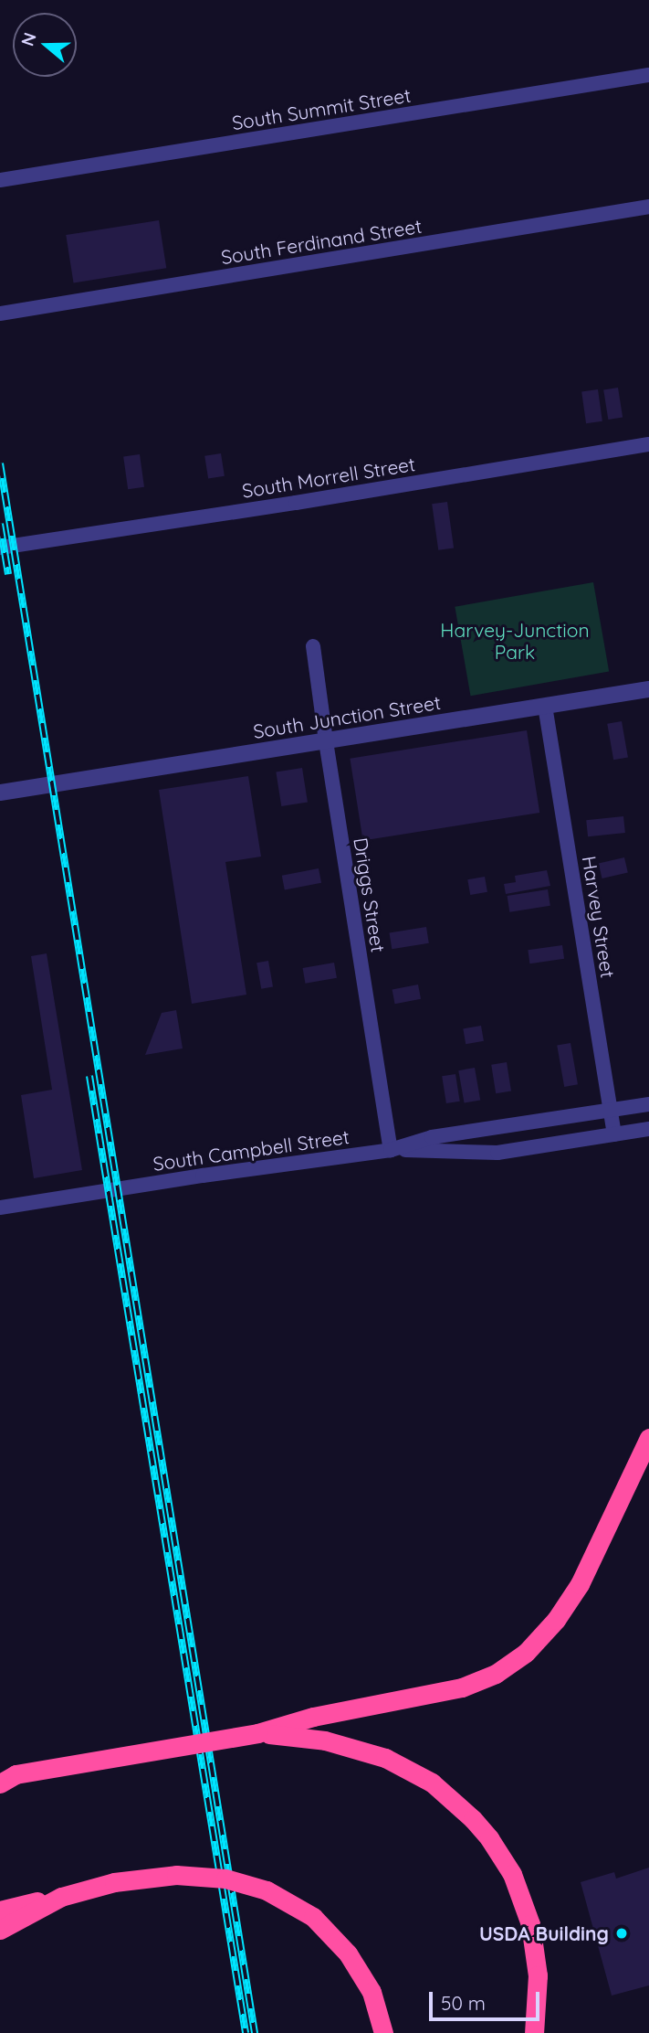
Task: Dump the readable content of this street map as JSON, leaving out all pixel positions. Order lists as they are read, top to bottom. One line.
{"streets":{"street":["South Summit Street","South Ferdinand Street","South Morrell Street","South Junction Street","Driggs Street","Harvey Street","South Campbell Street"]},"crossings":[["South Junction Street","Driggs Street"],["South Junction Street","Harvey Street"],["Driggs Street","South Campbell Street"],["Harvey Street","South Campbell Street"]],"parks":["Harvey-Junction Park"],"places":["USDA Building"],"scale_bar":"50 m","north":"left"}
